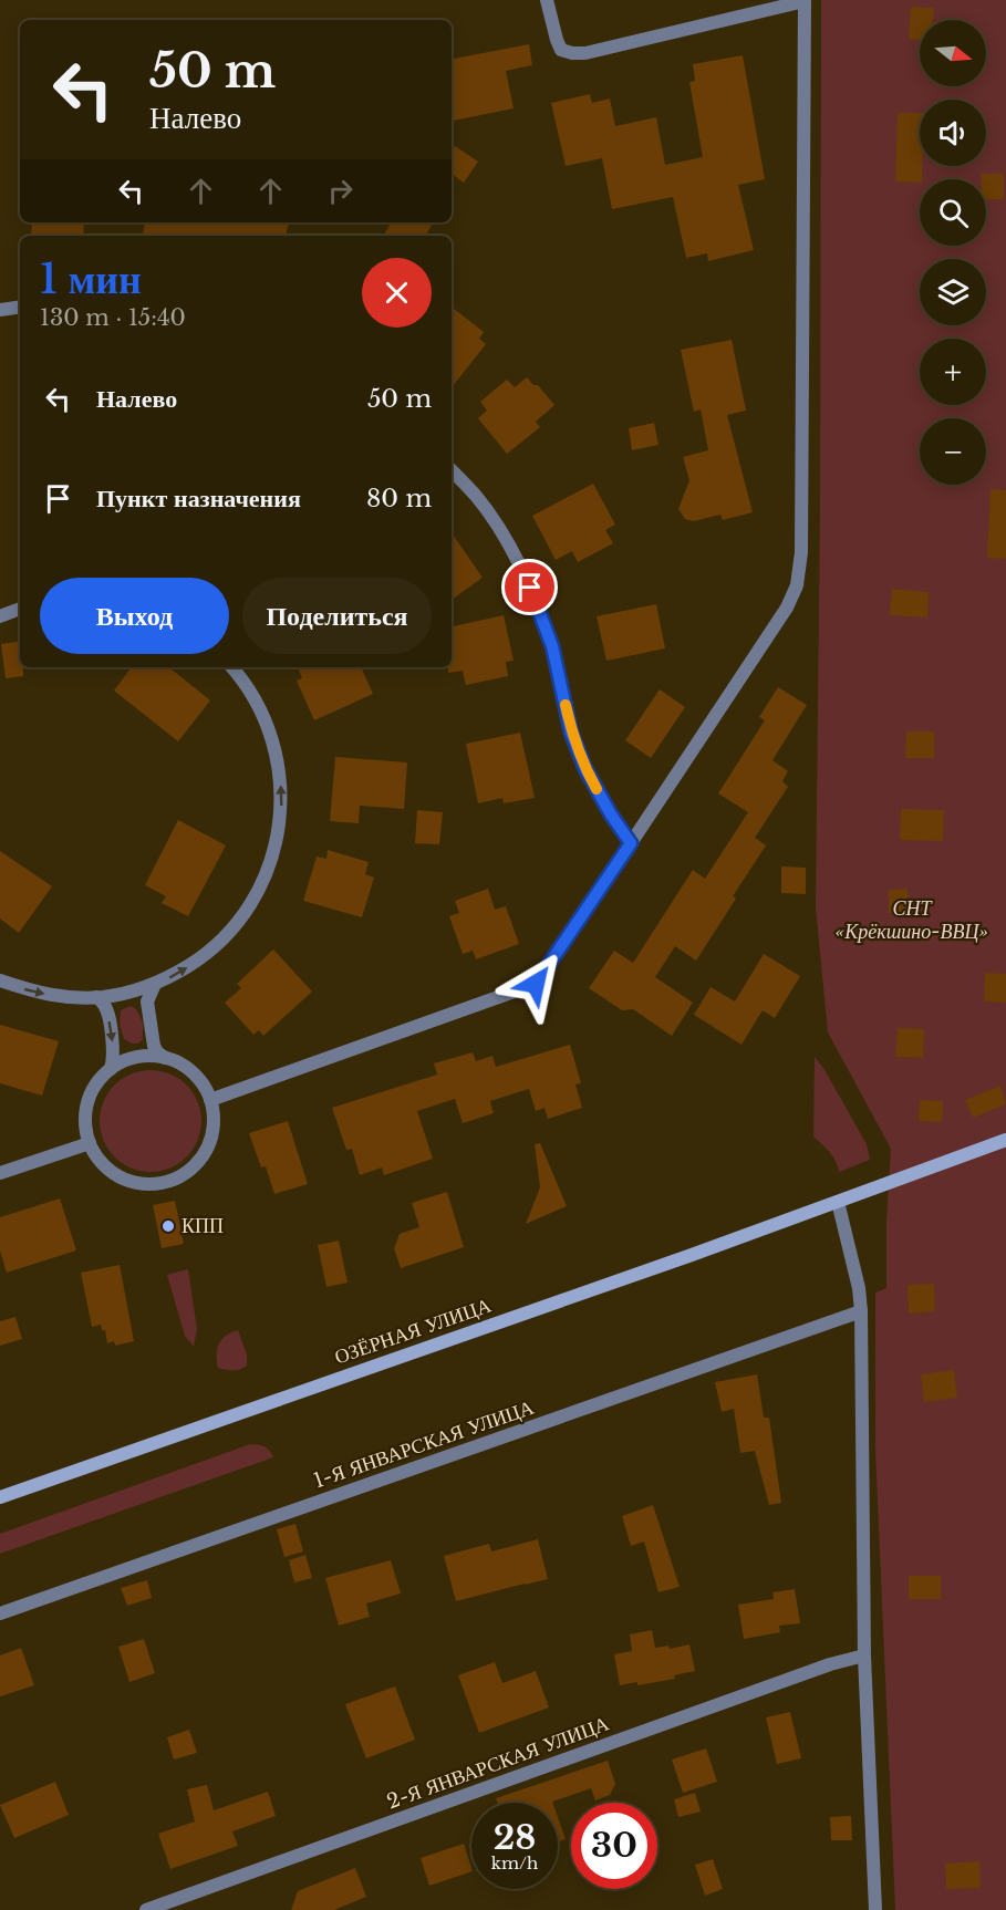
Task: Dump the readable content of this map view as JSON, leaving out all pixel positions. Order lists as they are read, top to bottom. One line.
{"streets":{"main road":["ОЗЁРНАЯ УЛИЦА"],"street":["1-Я ЯНВАРСКАЯ УЛИЦА","2-Я ЯНВАРСКАЯ УЛИЦА"]},"parks":["СНТ «Крёкшино-ВВЦ»"],"places":["КПП"],"north":"right","page":{"map_buttons":["+","−"],"turn":["50 m","Налево"],"heading":["1 мин","130 m · 15:40"],"list":[{"name":"Налево","value":"50 m"},{"name":"Пункт назначения","value":"80 m"}],"buttons":["Выход","Поделиться"],"speed":"28 km/h","limit":"30"}}
